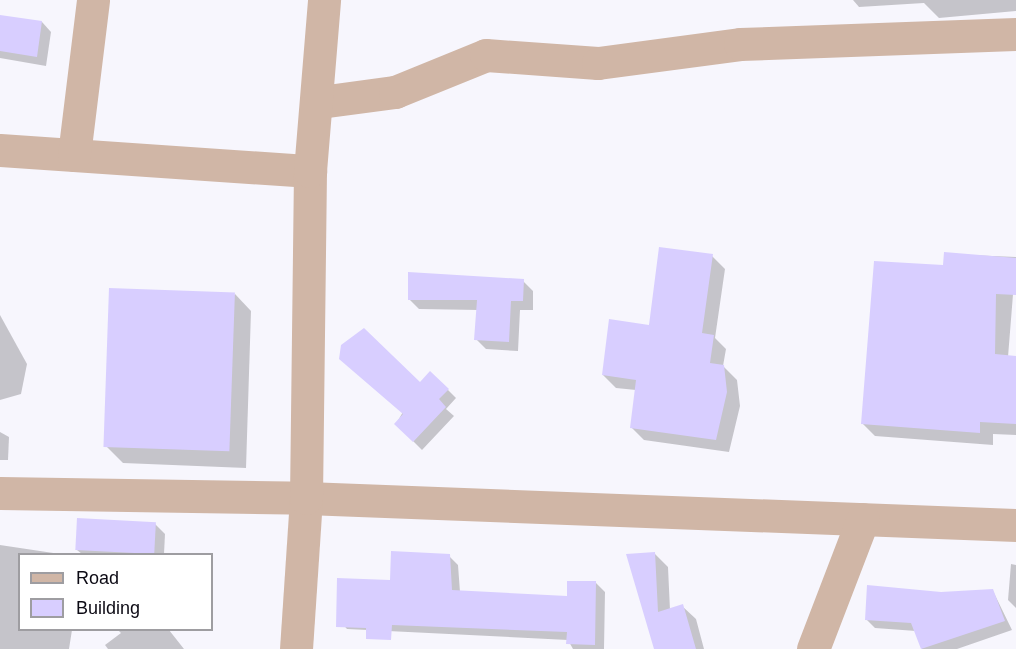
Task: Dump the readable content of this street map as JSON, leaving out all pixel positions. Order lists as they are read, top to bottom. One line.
{"legend":["Road","Building"]}
